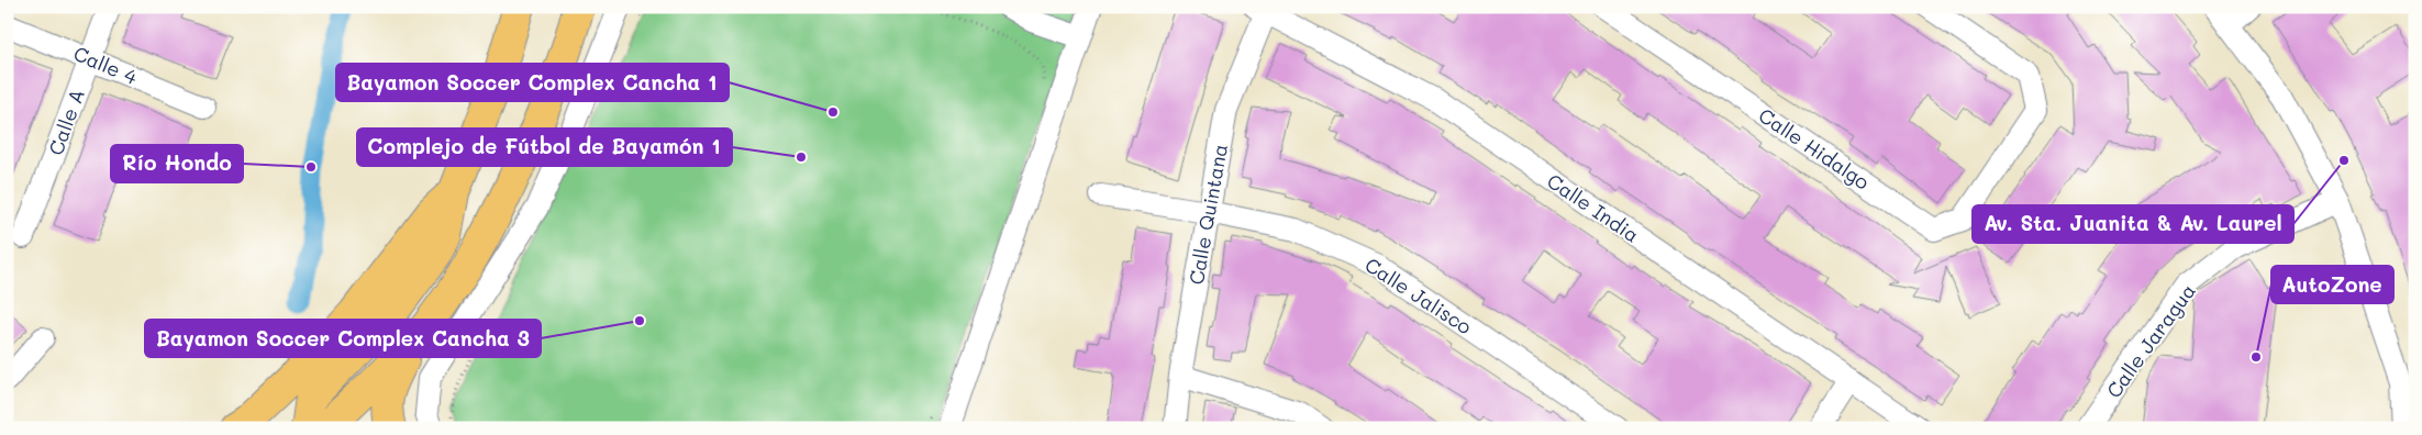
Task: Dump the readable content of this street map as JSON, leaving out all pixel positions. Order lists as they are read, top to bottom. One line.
{"streets":{"street":["Calle 4","Calle A","Calle Hidalgo","Calle India","Calle Quintana","Calle Jalisco","Calle Jaragua"]},"crossings":[["Calle 4","Calle A"],["Calle India","Calle Quintana"],["Calle Quintana","Calle Jalisco"]],"places":["Bayamon Soccer Complex Cancha 1","Complejo de Fútbol de Bayamón 1","Av. Sta. Juanita & Av. Laurel","Río Hondo","Bayamon Soccer Complex Cancha 3","AutoZone"]}
